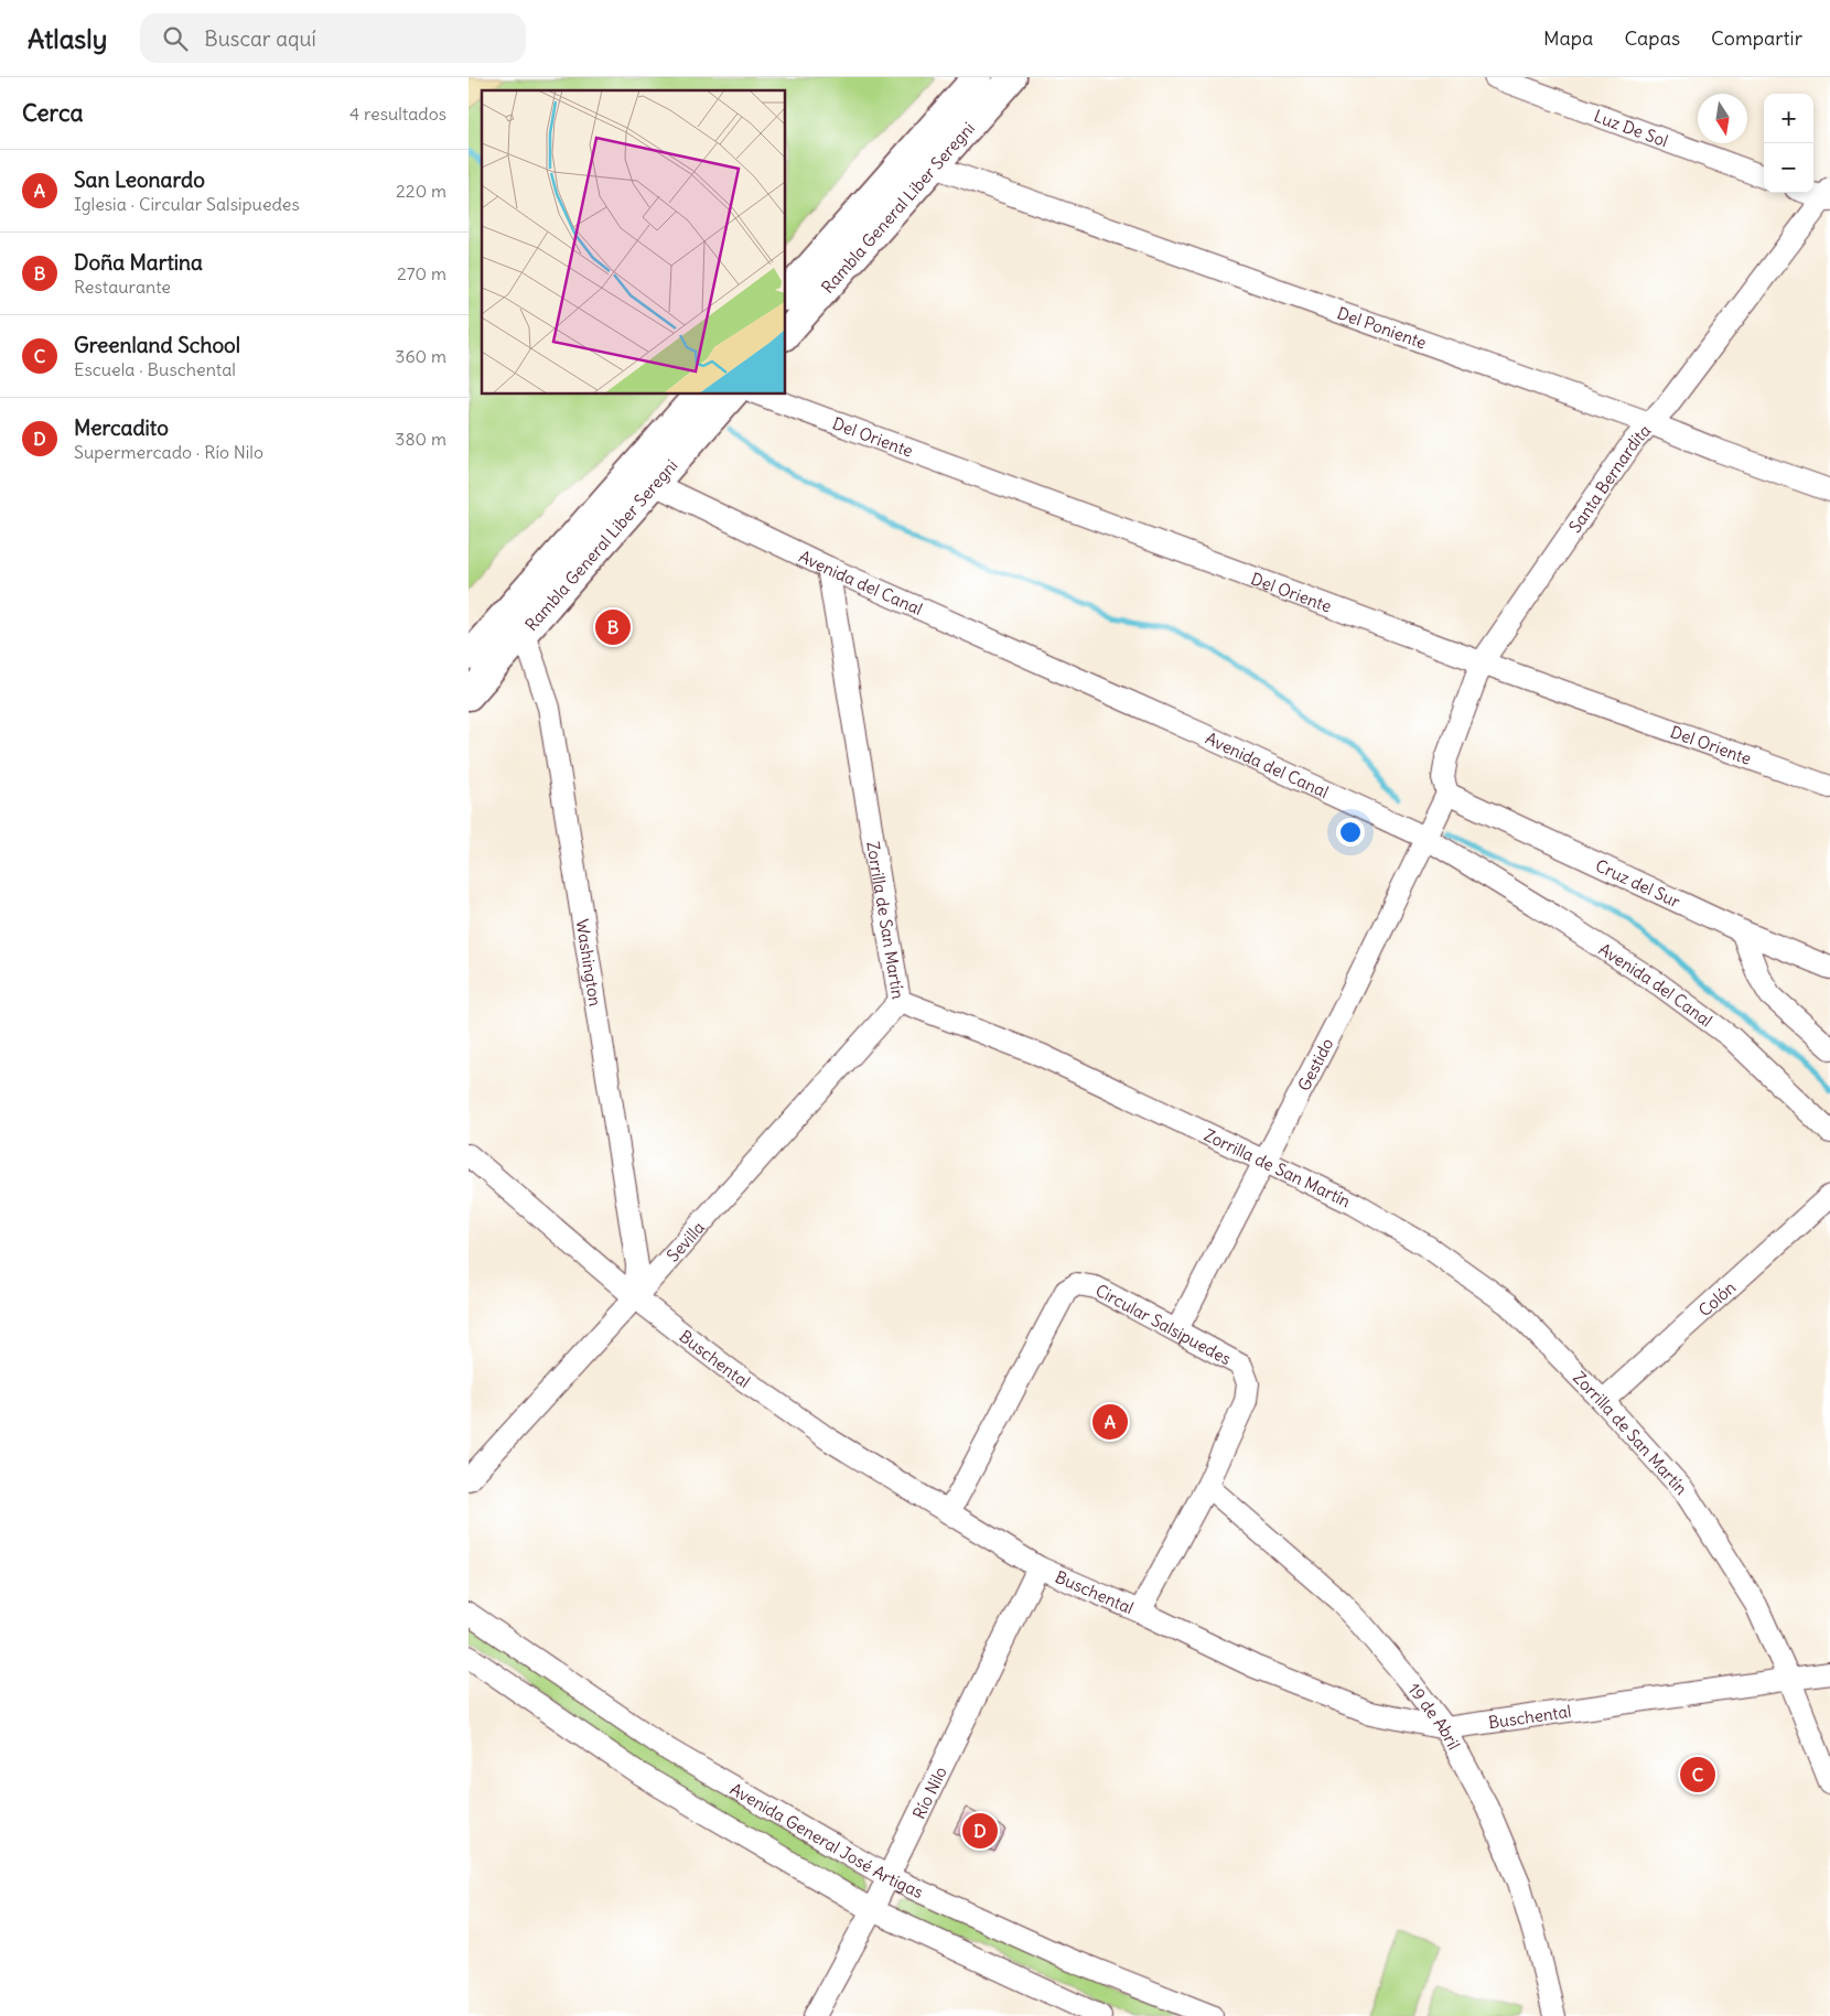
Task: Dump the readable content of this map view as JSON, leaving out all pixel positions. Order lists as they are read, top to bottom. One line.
{"streets":{"main road":["Rambla General Liber Seregni"],"street":["Luz De Sol","Del Poniente","Del Oriente","Santa Bernardita","Avenida del Canal","Cruz del Sur","Zorrilla de San Martín","Washington","Gestido","Sevilla","Colón","Circular Salsipuedes","Buschental","19 de Abril","Río Nilo","Avenida General José Artigas"]},"crossings":[["Rambla General Liber Seregni","Del Poniente"],["Rambla General Liber Seregni","Avenida del Canal"],["Rambla General Liber Seregni","Washington"],["Del Poniente","Santa Bernardita"],["Del Oriente","Santa Bernardita"],["Santa Bernardita","Cruz del Sur"],["Santa Bernardita","Gestido"],["Avenida del Canal","Zorrilla de San Martín"],["Avenida del Canal","Gestido"],["Cruz del Sur","Gestido"],["Zorrilla de San Martín","Gestido"],["Zorrilla de San Martín","Sevilla"],["Zorrilla de San Martín","Colón"],["Zorrilla de San Martín","Buschental"],["Washington","Sevilla"],["Washington","Buschental"],["Gestido","Circular Salsipuedes"],["Sevilla","Buschental"],["Circular Salsipuedes","Buschental"],["Circular Salsipuedes","19 de Abril"],["Buschental","19 de Abril"],["Buschental","Río Nilo"],["Río Nilo","Avenida General José Artigas"]],"north":"bottom","page":{"header":"Atlasly","search":"Buscar aquí","nav":["Mapa","Capas","Compartir"],"heading":["Cerca","4 resultados"],"map_buttons":["+","−"],"list":[{"mark":"A","name":"San Leonardo","note":"Iglesia · Circular Salsipuedes","value":"220 m"},{"mark":"B","name":"Doña Martina","note":"Restaurante","value":"270 m"},{"mark":"C","name":"Greenland School","note":"Escuela · Buschental","value":"360 m"},{"mark":"D","name":"Mercadito","note":"Supermercado · Río Nilo","value":"380 m"}],"pins":["B","A","C","D"]}}
